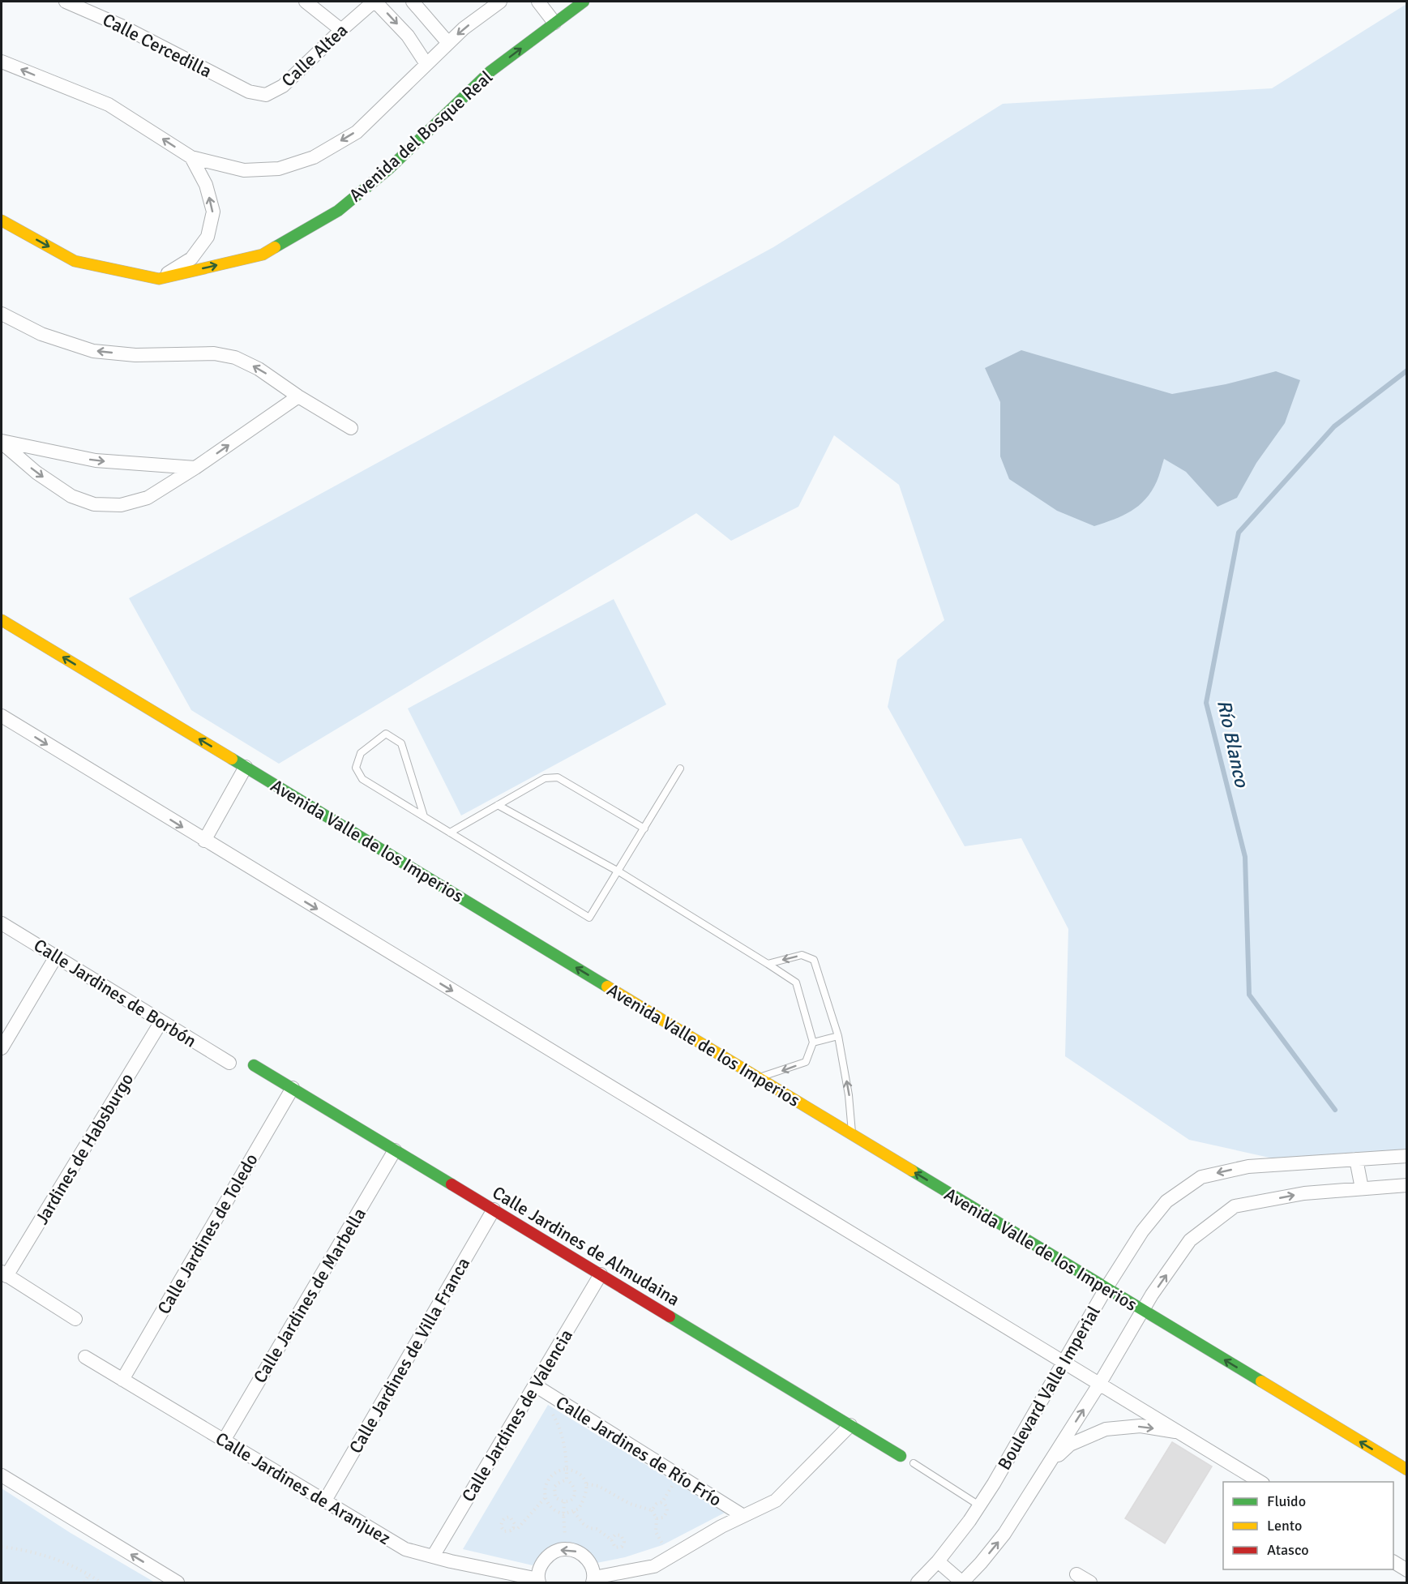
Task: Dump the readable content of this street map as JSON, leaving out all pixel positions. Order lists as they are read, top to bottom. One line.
{"streets":{"street":["Calle Cercedilla","Calle Altea","Avenida del Bosque Real","Avenida Valle de los Imperios","Calle Jardines de Borbón","Jardines de Habsburgo","Calle Jardines de Toledo","Calle Jardines de Almudaina","Calle Jardines de Marbella","Calle Jardines de Villa Franca","Boulevard Valle Imperial","Calle Jardines de Valencia","Calle Jardines de Río Frío","Calle Jardines de Aranjuez"]},"crossings":[["Calle Cercedilla","Calle Altea"],["Avenida Valle de los Imperios","Boulevard Valle Imperial"],["Calle Jardines de Borbón","Jardines de Habsburgo"],["Calle Jardines de Toledo","Calle Jardines de Almudaina"],["Calle Jardines de Toledo","Calle Jardines de Aranjuez"],["Calle Jardines de Almudaina","Calle Jardines de Marbella"],["Calle Jardines de Almudaina","Calle Jardines de Villa Franca"],["Calle Jardines de Almudaina","Calle Jardines de Valencia"],["Calle Jardines de Marbella","Calle Jardines de Aranjuez"],["Calle Jardines de Villa Franca","Calle Jardines de Aranjuez"],["Calle Jardines de Valencia","Calle Jardines de Río Frío"],["Calle Jardines de Valencia","Calle Jardines de Aranjuez"]],"water":["Río Blanco"],"legend":["Fluido","Lento","Atasco"]}
